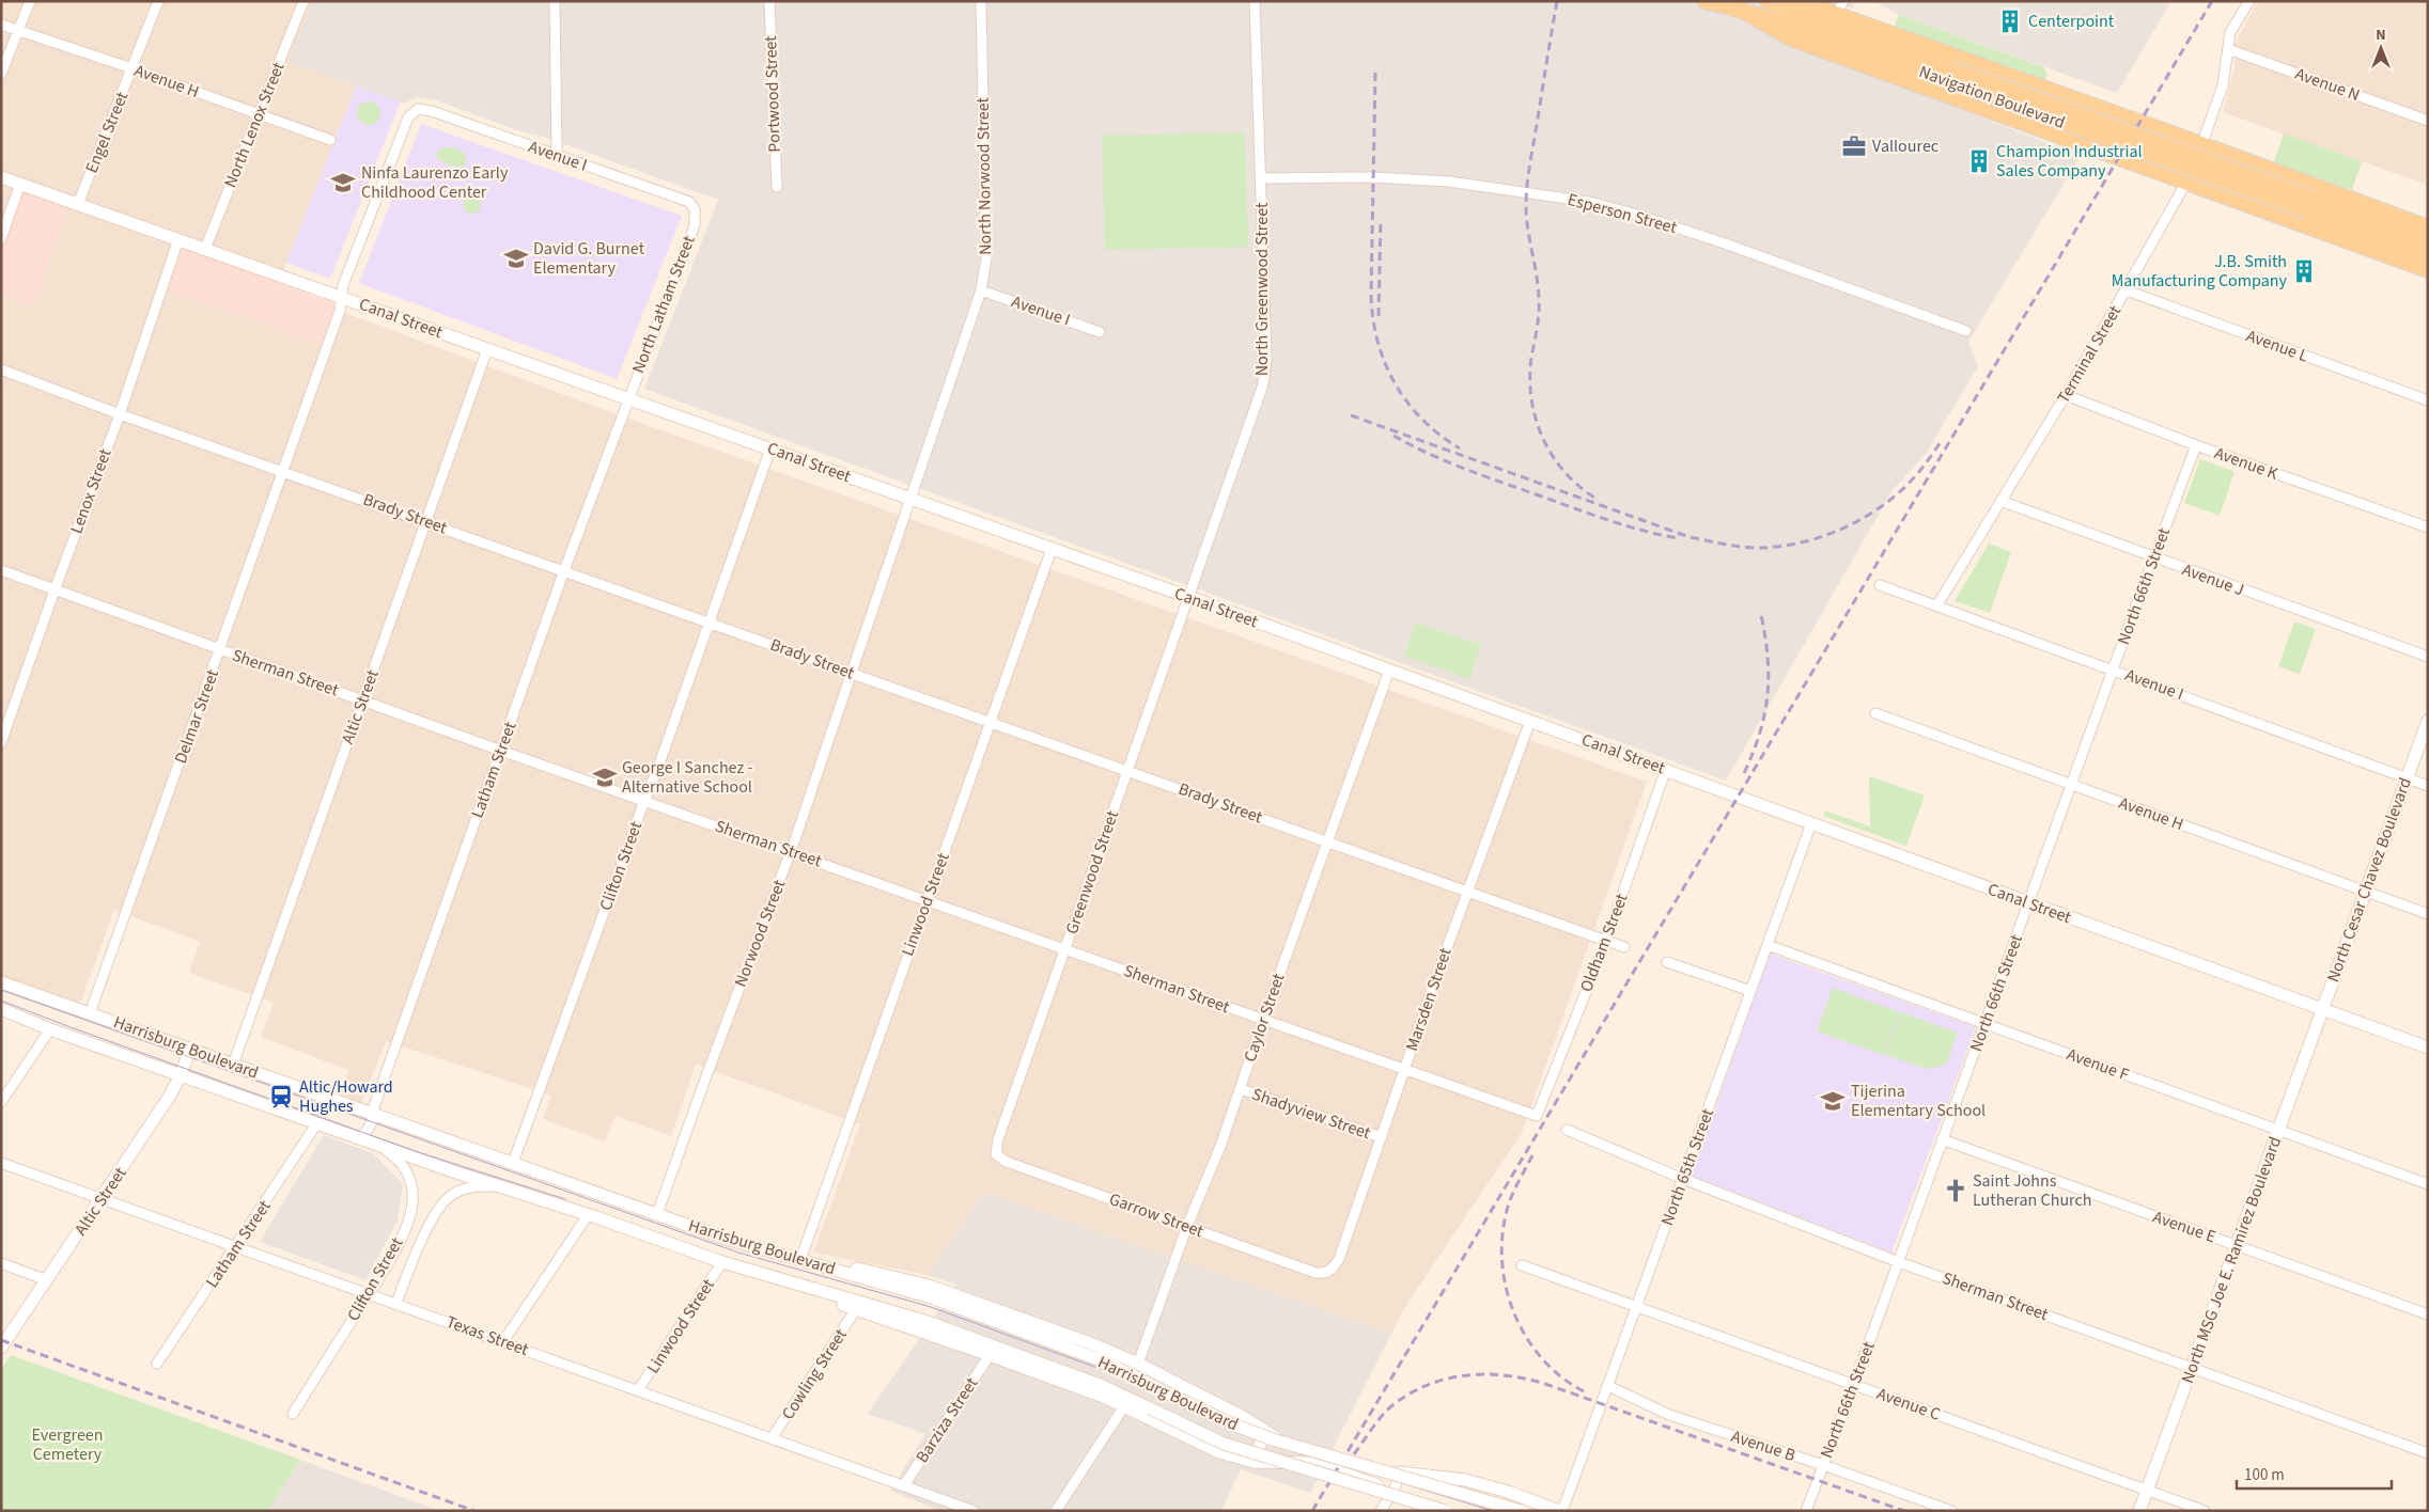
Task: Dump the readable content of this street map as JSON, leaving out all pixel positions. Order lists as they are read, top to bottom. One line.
{"streets":{"main road":["Navigation Boulevard","Canal Street","Altic Street","North Cesar Chavez Boulevard","Harrisburg Boulevard","North MSG Joe E. Ramirez Boulevard"],"street":["Avenue H","Avenue N","Portwood Street","North Lenox Street","Engel Street","Avenue I","North Norwood Street","Esperson Street","North Greenwood Street","North Latham Street","Avenue L","Terminal Street","Avenue K","Lenox Street","Brady Street","Avenue J","North 66th Street","Sherman Street","Delmar Street","Latham Street","Clifton Street","Greenwood Street","Linwood Street","Norwood Street","Oldham Street","Marsden Street","Caylor Street","Avenue F","Shadyview Street","North 65th Street","Garrow Street","Avenue E","Texas Street","Cowling Street","Avenue C","Barziza Street","Avenue B"]},"crossings":[["Avenue H","North Lenox Street"],["Avenue H","Engel Street"],["Avenue H","North 66th Street"],["Avenue H","North Cesar Chavez Boulevard"],["Avenue N","Terminal Street"],["North Lenox Street","Canal Street"],["Engel Street","Canal Street"],["Avenue I","North Norwood Street"],["Avenue I","North Latham Street"],["Avenue I","Terminal Street"],["Avenue I","North 66th Street"],["Avenue I","Delmar Street"],["Avenue I","North Cesar Chavez Boulevard"],["North Norwood Street","Canal Street"],["North Norwood Street","Norwood Street"],["Esperson Street","North Greenwood Street"],["North Greenwood Street","Canal Street"],["North Greenwood Street","Greenwood Street"],["North Latham Street","Canal Street"],["North Latham Street","Latham Street"],["Canal Street","Lenox Street"],["Canal Street","North 66th Street"],["Canal Street","Altic Street"],["Canal Street","Delmar Street"],["Canal Street","Latham Street"],["Canal Street","Clifton Street"],["Canal Street","Greenwood Street"],["Canal Street","North Cesar Chavez Boulevard"],["Canal Street","Linwood Street"],["Canal Street","Norwood Street"],["Canal Street","Oldham Street"],["Canal Street","Marsden Street"],["Canal Street","Caylor Street"],["Canal Street","North 65th Street"],["Canal Street","North MSG Joe E. Ramirez Boulevard"],["Avenue L","Terminal Street"],["Terminal Street","Avenue K"],["Terminal Street","Avenue J"],["Avenue K","North 66th Street"],["Lenox Street","Brady Street"],["Lenox Street","Sherman Street"],["Brady Street","Altic Street"],["Brady Street","Delmar Street"],["Brady Street","Latham Street"],["Brady Street","Clifton Street"],["Brady Street","Greenwood Street"],["Brady Street","Linwood Street"],["Brady Street","Norwood Street"],["Brady Street","Oldham Street"],["Brady Street","Marsden Street"],["Brady Street","Caylor Street"],["Avenue J","North 66th Street"],["North 66th Street","Sherman Street"],["North 66th Street","Avenue F"],["North 66th Street","Avenue E"],["North 66th Street","Avenue C"],["North 66th Street","Avenue B"],["Sherman Street","Altic Street"],["Sherman Street","Delmar Street"],["Sherman Street","Latham Street"],["Sherman Street","Clifton Street"],["Sherman Street","Greenwood Street"],["Sherman Street","Linwood Street"],["Sherman Street","Norwood Street"],["Sherman Street","Oldham Street"],["Sherman Street","Marsden Street"],["Sherman Street","Caylor Street"],["Sherman Street","North 65th Street"],["Sherman Street","North MSG Joe E. Ramirez Boulevard"],["Altic Street","Harrisburg Boulevard"],["Altic Street","Texas Street"],["Delmar Street","Harrisburg Boulevard"],["Latham Street","Harrisburg Boulevard"],["Latham Street","Texas Street"],["Clifton Street","Harrisburg Boulevard"],["Clifton Street","Texas Street"],["Greenwood Street","Garrow Street"],["North Cesar Chavez Boulevard","North MSG Joe E. Ramirez Boulevard"],["Linwood Street","Harrisburg Boulevard"],["Linwood Street","Texas Street"],["Norwood Street","Harrisburg Boulevard"],["Marsden Street","Shadyview Street"],["Marsden Street","Garrow Street"],["Caylor Street","Shadyview Street"],["Caylor Street","Garrow Street"],["Avenue F","North 65th Street"],["Avenue F","North MSG Joe E. Ramirez Boulevard"],["North 65th Street","Avenue C"],["North 65th Street","Avenue B"],["Avenue E","North MSG Joe E. Ramirez Boulevard"],["North MSG Joe E. Ramirez Boulevard","Avenue C"],["Texas Street","Cowling Street"],["Texas Street","Barziza Street"]],"parks":["Evergreen Cemetery"],"places":{"building":["Centerpoint","Champion Industrial Sales Company","J.B. Smith Manufacturing Company"],"office":["Vallourec"],"school or university":["Ninfa Laurenzo Early Childhood Center","David G. Burnet Elementary","George I Sanchez - Alternative School","Tijerina Elementary School"],"station":["Altic/Howard Hughes"],"church":["Saint Johns Lutheran Church"]},"scale_bar":"100 m","north":"top"}
